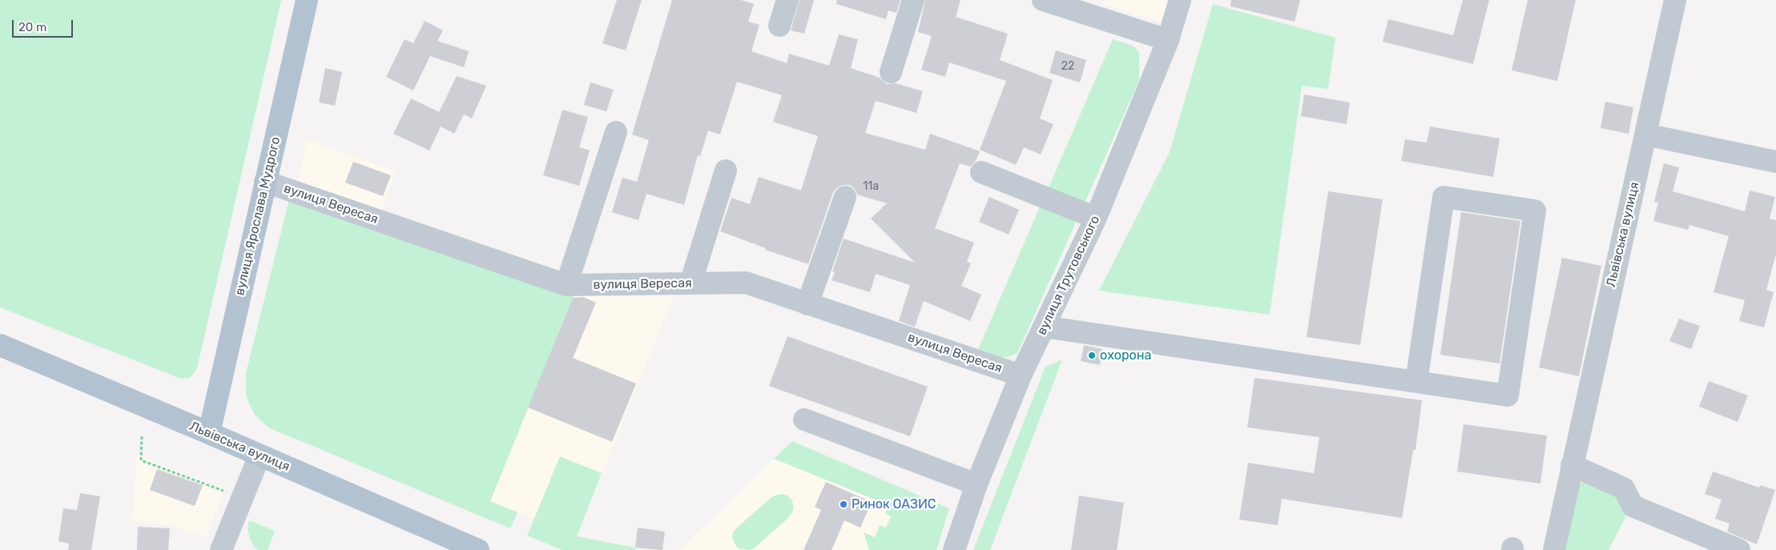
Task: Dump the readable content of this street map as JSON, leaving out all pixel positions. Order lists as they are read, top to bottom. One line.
{"streets":{"main road":["вулиця Ярослава Мудрого","Львівська вулиця"],"street":["вулиця Вересая","вулиця Трутовського"]},"crossings":[["вулиця Вересая","вулиця Ярослава Мудрого"],["вулиця Вересая","вулиця Трутовського"],["вулиця Ярослава Мудрого","Львівська вулиця"]],"places":["охорона","Ринок ОАЗИС"],"house_numbers":["22","11а"],"scale_bar":"20 m"}
